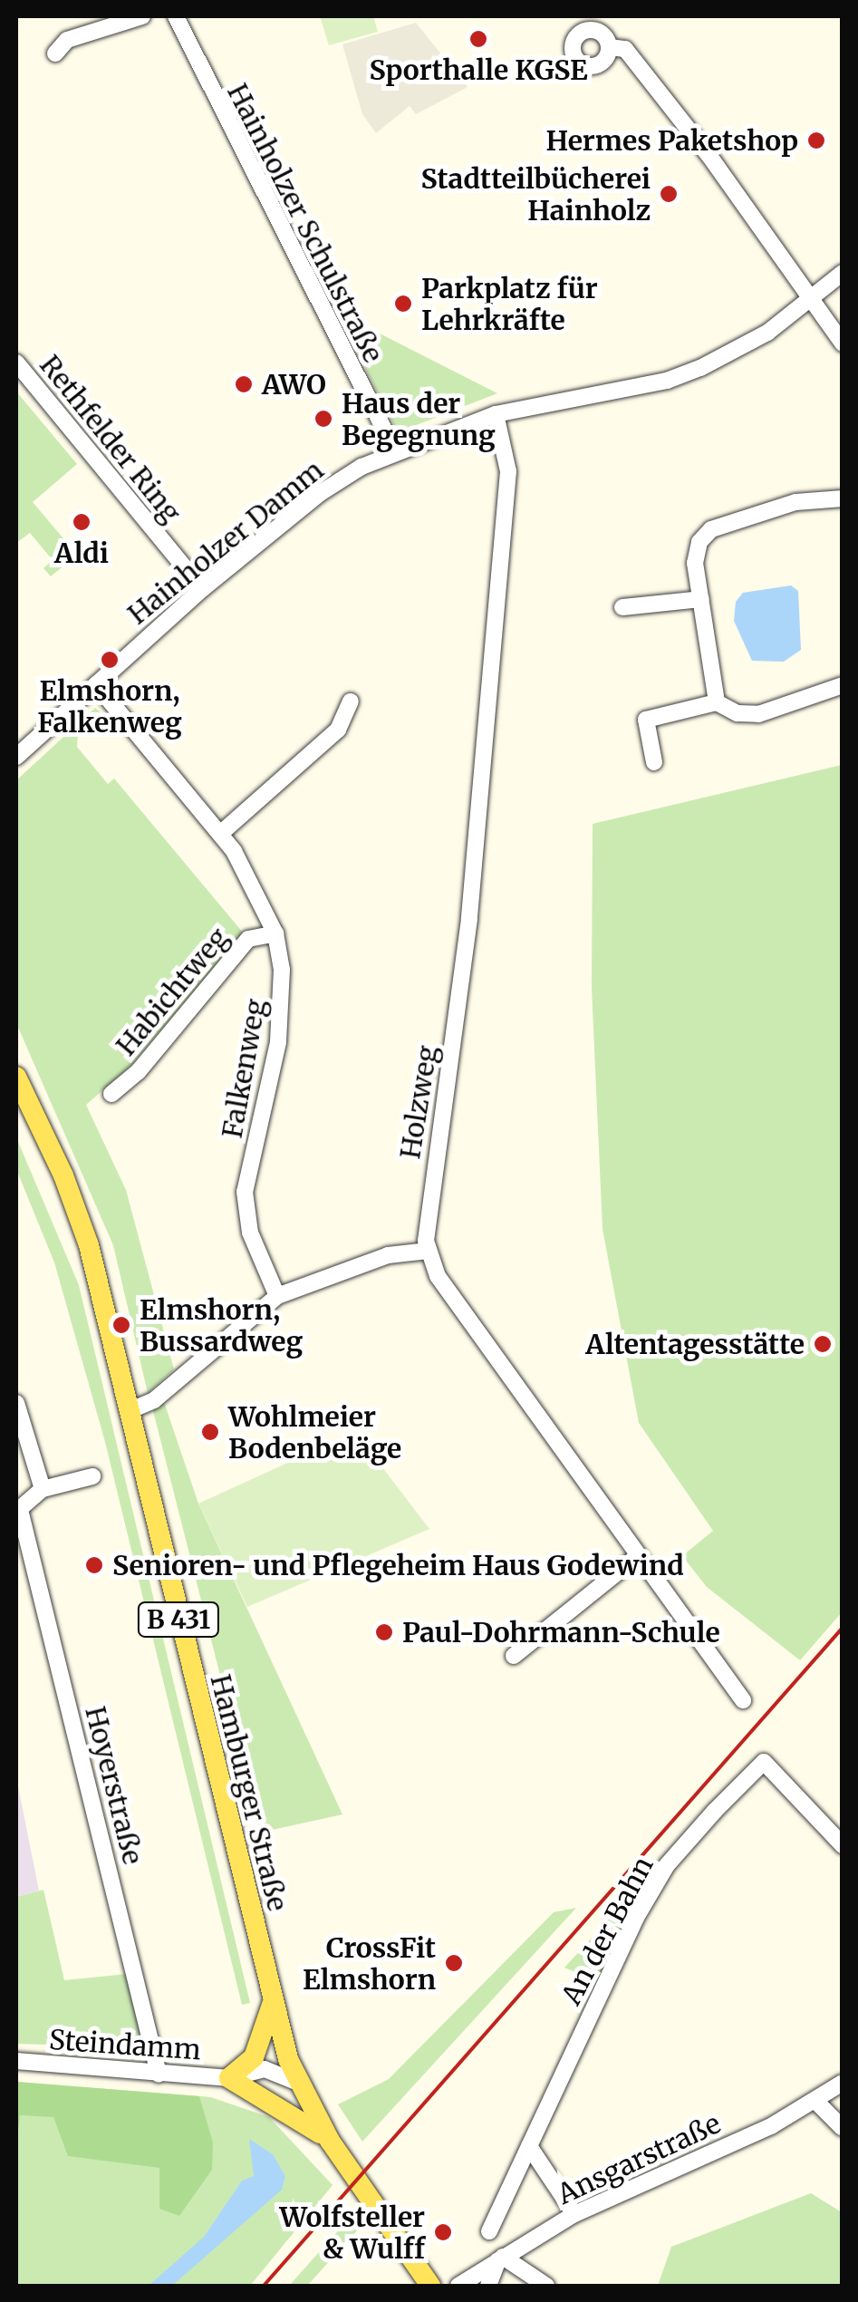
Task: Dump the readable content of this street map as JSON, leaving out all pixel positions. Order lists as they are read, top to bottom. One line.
{"streets":{"main road":["B 431","Hamburger Straße"],"street":["Hainholzer Schulstraße","Rethfelder Ring","Hainholzer Damm","Habichtweg","Falkenweg","Holzweg","Hoyerstraße","An der Bahn","Steindamm","Ansgarstraße"]},"crossings":[["Hainholzer Schulstraße","Hainholzer Damm"],["Rethfelder Ring","Hainholzer Damm"],["Hainholzer Damm","Falkenweg"],["Hainholzer Damm","Holzweg"],["Habichtweg","Falkenweg"],["Hoyerstraße","Steindamm"],["Hamburger Straße","Steindamm"]],"places":["Sporthalle KGSE","Hermes Paketshop","Stadtteilbücherei Hainholz","Parkplatz für Lehrkräfte","AWO","Haus der Begegnung","Aldi","Elmshorn, Falkenweg","Elmshorn, Bussardweg","Altentagesstätte","Wohlmeier Bodenbeläge","Senioren- und Pflegeheim Haus Godewind","Paul-Dohrmann-Schule","CrossFit Elmshorn","Wolfsteller & Wulff"]}
